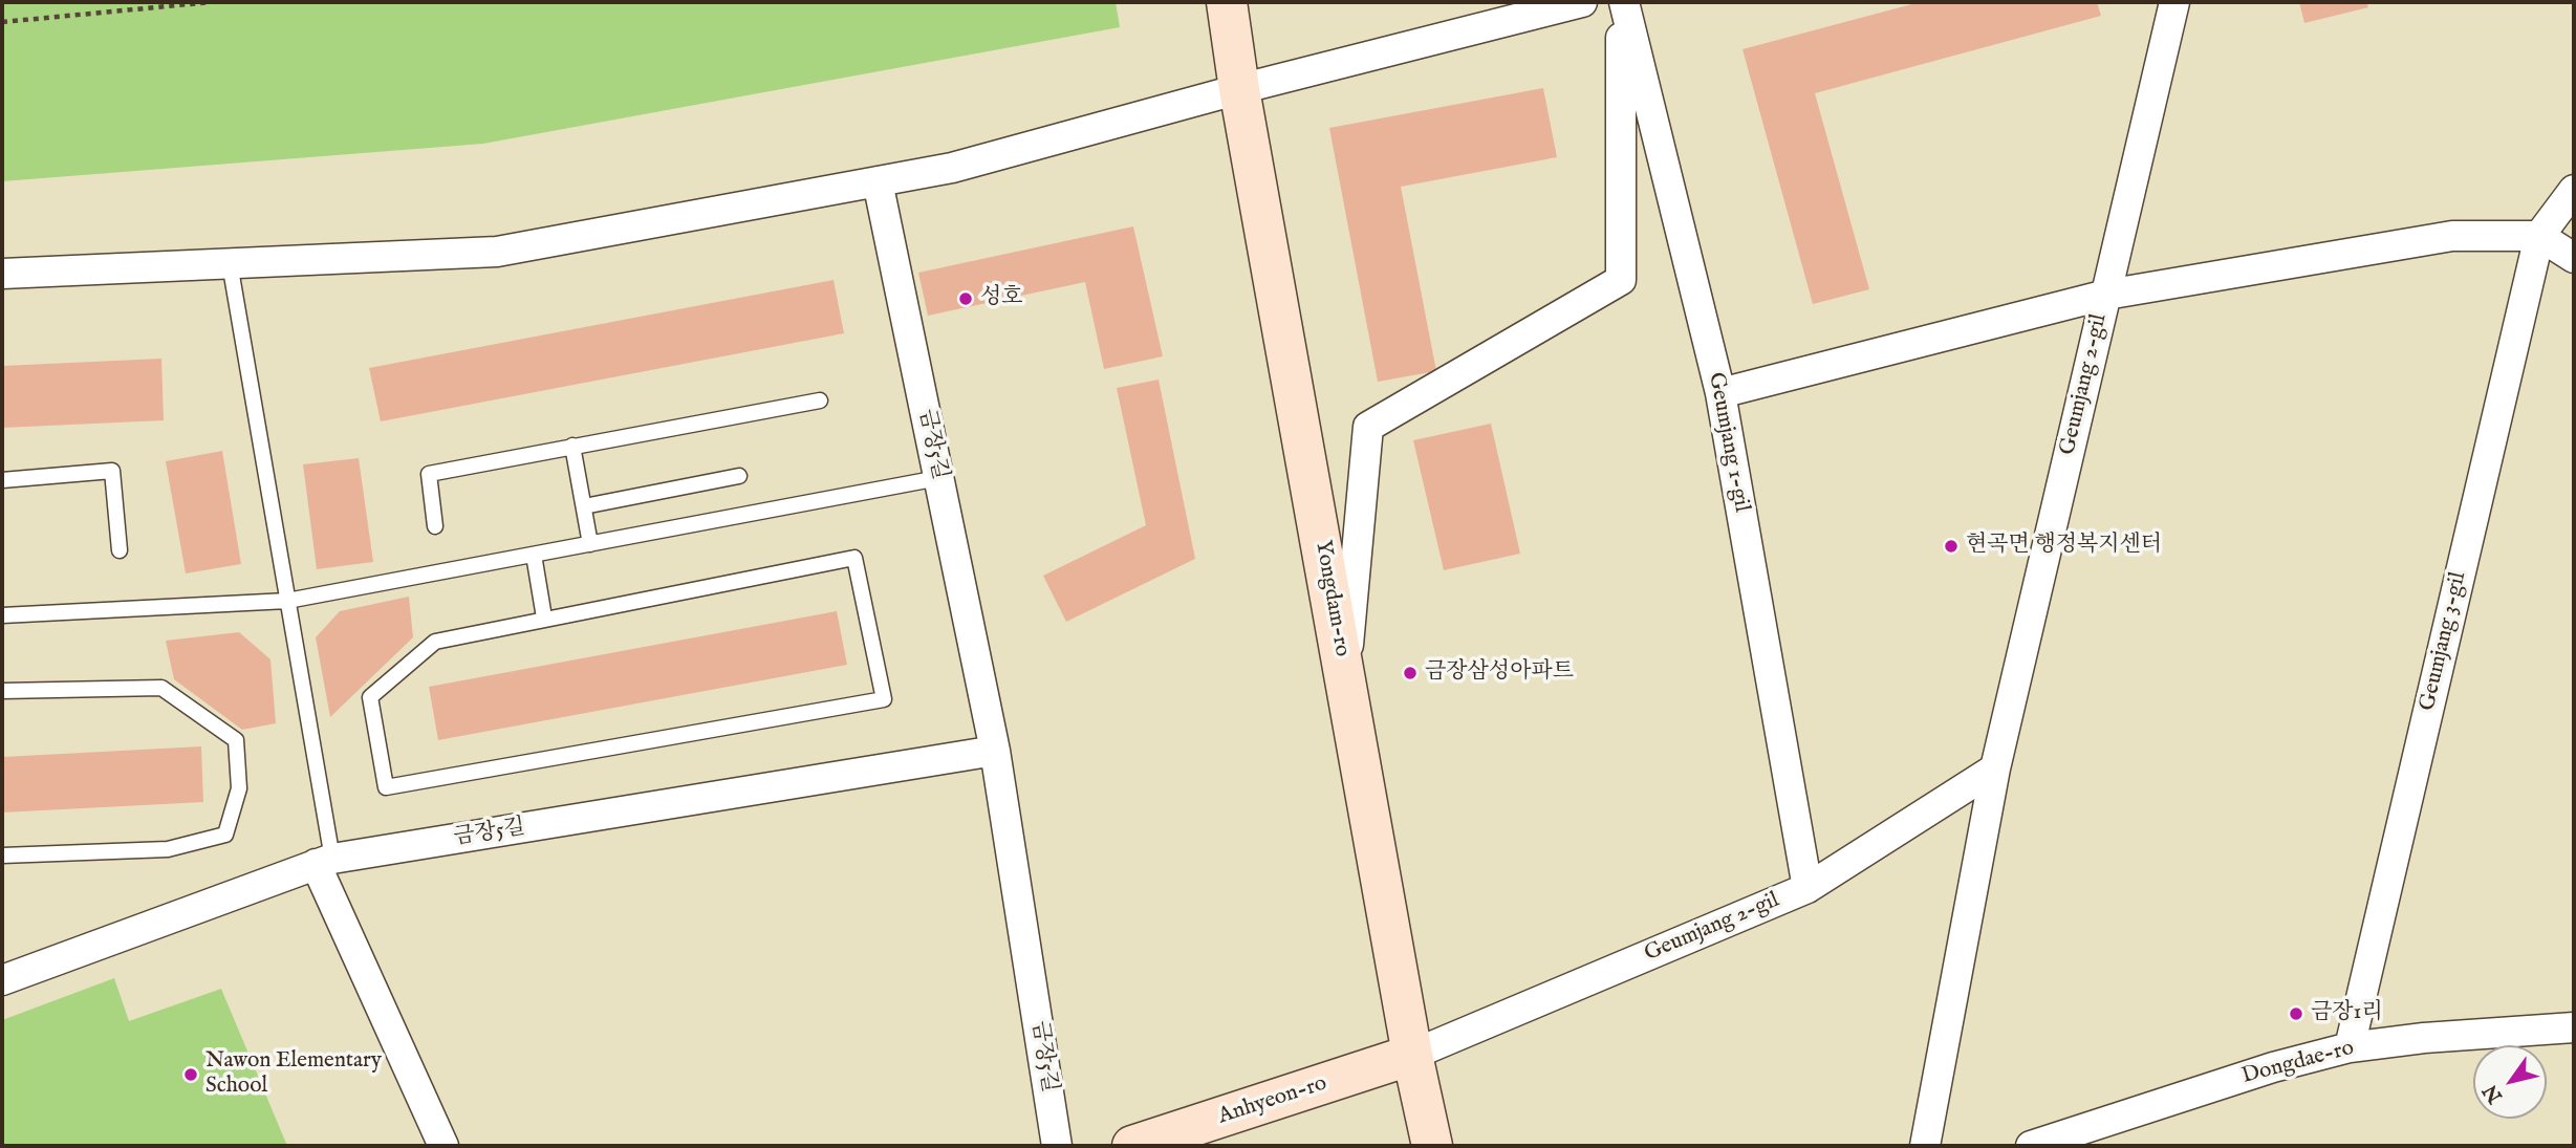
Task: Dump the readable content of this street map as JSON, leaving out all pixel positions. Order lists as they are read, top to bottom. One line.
{"streets":{"main road":["Yongdam-ro","Anhyeon-ro"],"street":["Geumjang 2-gil","Geumjang 1-gil","금장5길","Geumjang 3-gil","Dongdae-ro"]},"crossings":[["Geumjang 2-gil","Geumjang 1-gil"],["Geumjang 2-gil","Yongdam-ro"],["Geumjang 2-gil","Anhyeon-ro"],["Yongdam-ro","Anhyeon-ro"],["Geumjang 3-gil","Dongdae-ro"]],"places":["성호","현곡면 행정복지센터","금장삼성아파트","금장1리","Nawon Elementary School"],"north":"bottom left"}
